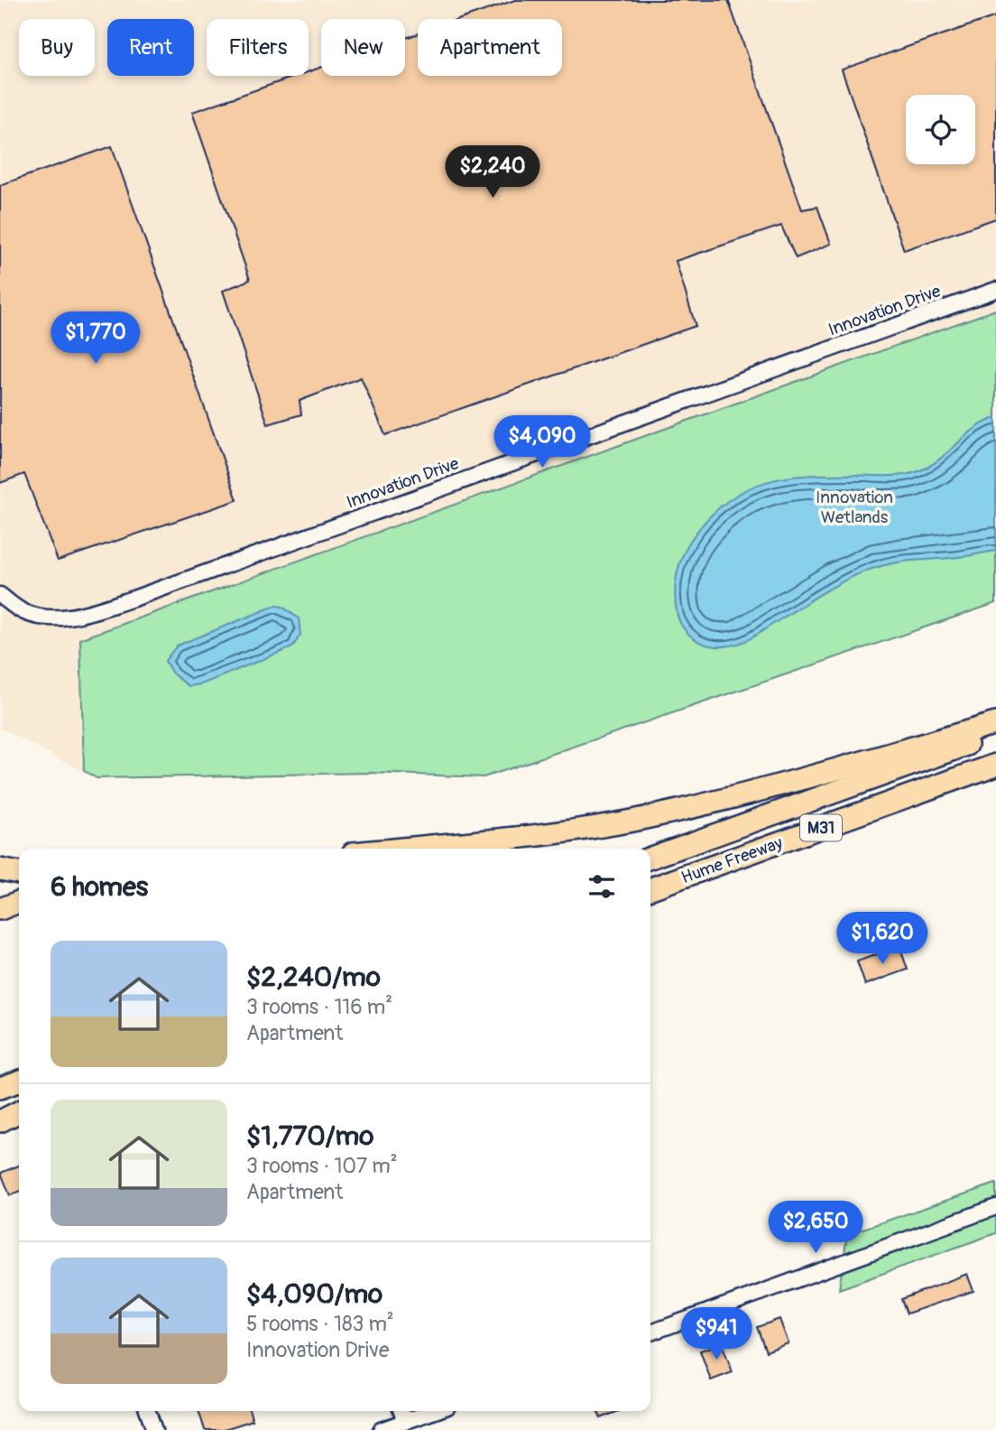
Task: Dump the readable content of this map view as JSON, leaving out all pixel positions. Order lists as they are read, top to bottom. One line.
{"streets":{"highway":["M31","Hume Freeway"],"street":["Innovation Drive"]},"parks":["Innovation Wetlands"],"page":{"chip":["Buy","Rent","Filters","New","Apartment"],"price":["$2,240","$1,770","$4,090","$1,620","$2,650","$941"],"heading":"6 homes","list":[{"name":"$2,240/mo","note":"3 rooms · 116 m² · Apartment"},{"name":"$1,770/mo","note":"3 rooms · 107 m² · Apartment"},{"name":"$4,090/mo","note":"5 rooms · 183 m² · Innovation Drive"}]}}
